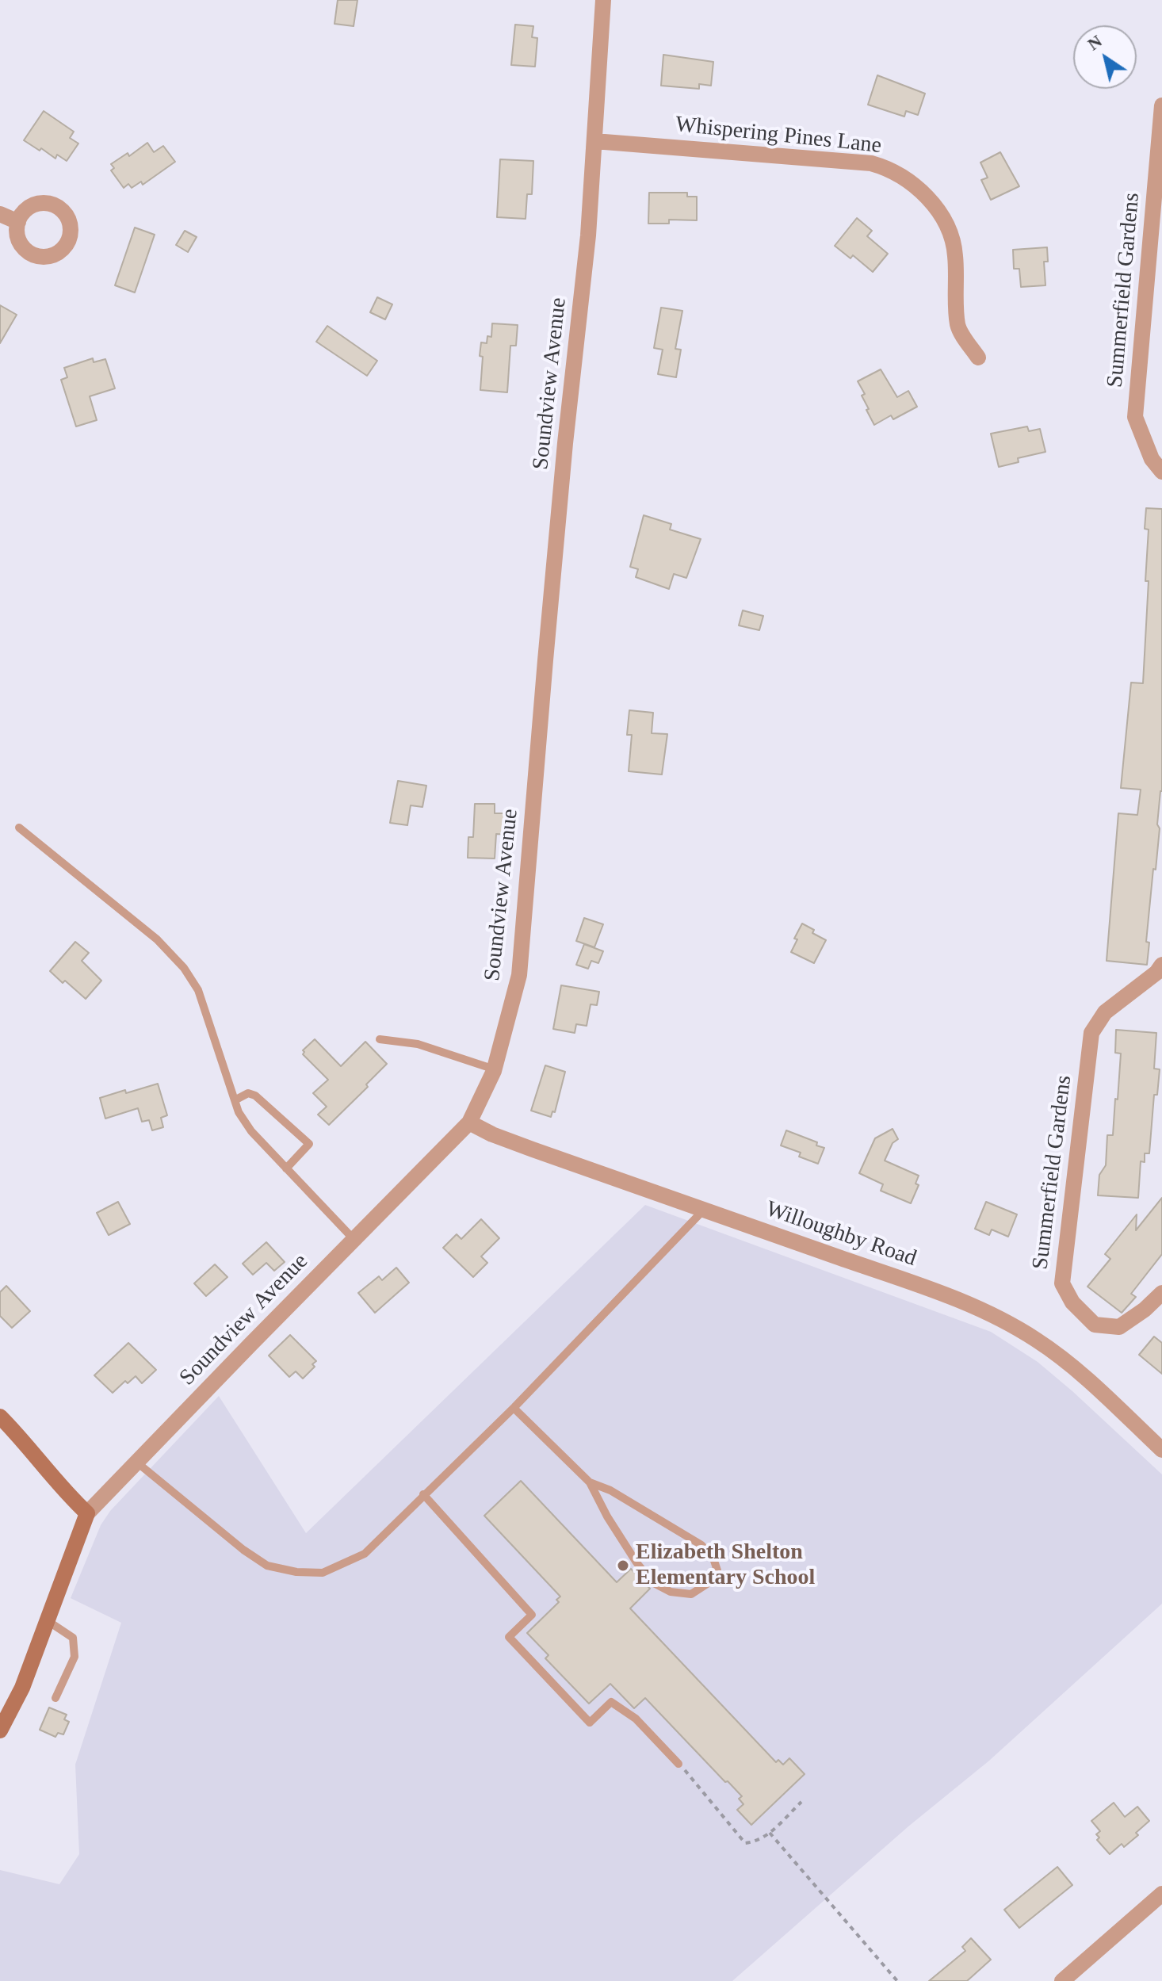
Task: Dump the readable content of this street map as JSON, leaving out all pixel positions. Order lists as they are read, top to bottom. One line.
{"streets":{"main road":["Soundview Avenue"],"street":["Whispering Pines Lane","Summerfield Gardens","Willoughby Road"]},"crossings":[["Whispering Pines Lane","Soundview Avenue"],["Soundview Avenue","Willoughby Road"]],"places":["Elizabeth Shelton Elementary School"],"north":"top left"}
